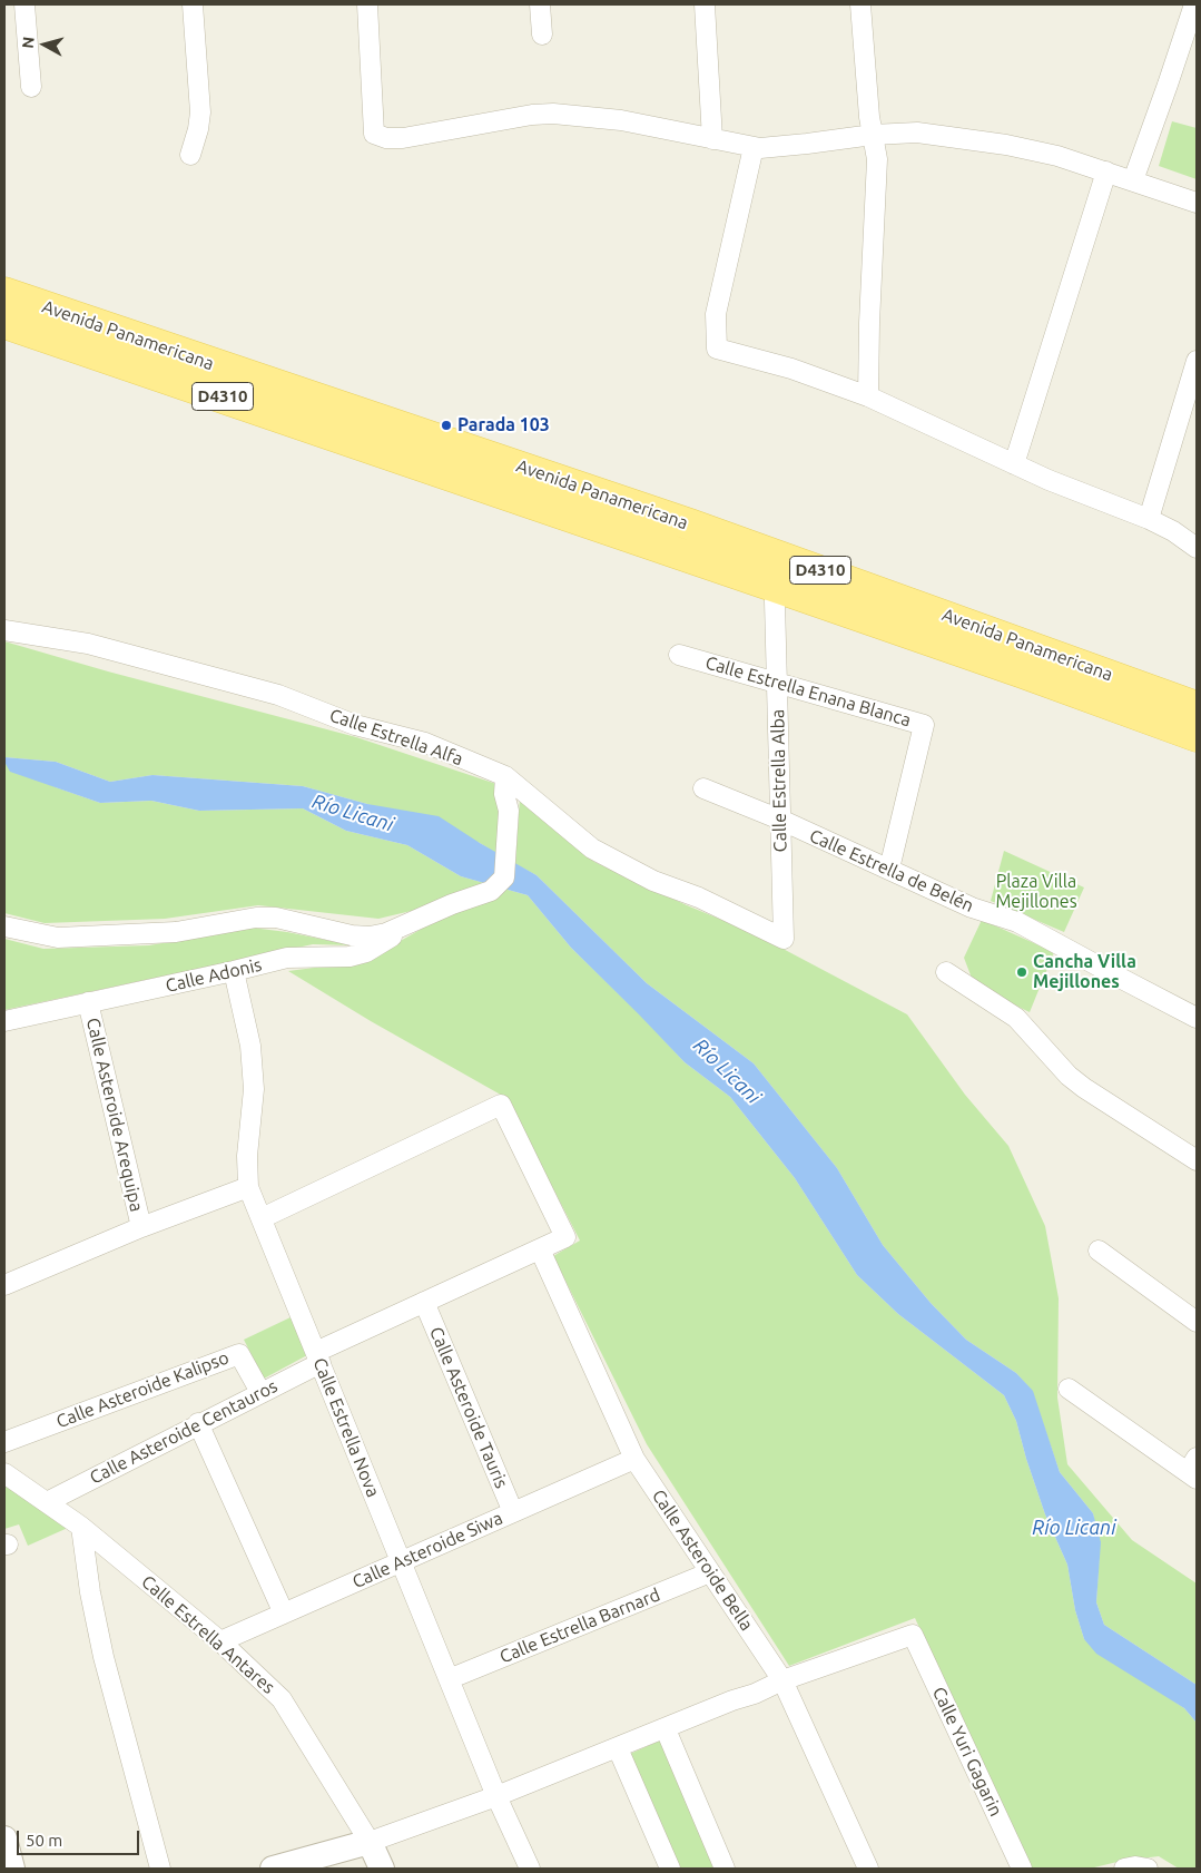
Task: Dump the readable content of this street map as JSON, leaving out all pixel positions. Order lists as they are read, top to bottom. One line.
{"streets":{"main road":["Avenida Panamericana","D4310"],"street":["Calle Estrella Enana Blanca","Calle Estrella Alfa","Calle Estrella Alba","Calle Estrella de Belén","Calle Adonis","Calle Asteroide Arequipa","Calle Asteroide Kalipso","Calle Asteroide Tauris","Calle Estrella Nova","Calle Asteroide Centauros","Calle Asteroide Siwa","Calle Asteroide Bella","Calle Estrella Barnard","Calle Estrella Antares","Calle Yuri Gagarin"]},"crossings":[["Avenida Panamericana","Calle Estrella Alba"],["Calle Estrella Enana Blanca","Calle Estrella Alba"],["Calle Estrella Enana Blanca","Calle Estrella de Belén"],["Calle Estrella Alfa","Calle Estrella Alba"],["Calle Estrella Alba","Calle Estrella de Belén"],["Calle Adonis","Calle Asteroide Arequipa"],["Calle Adonis","Calle Estrella Nova"],["Calle Asteroide Kalipso","Calle Asteroide Centauros"],["Calle Asteroide Tauris","Calle Asteroide Centauros"],["Calle Asteroide Tauris","Calle Asteroide Siwa"],["Calle Estrella Nova","Calle Asteroide Centauros"],["Calle Estrella Nova","Calle Asteroide Siwa"],["Calle Estrella Nova","Calle Estrella Barnard"],["Calle Asteroide Centauros","Calle Asteroide Bella"],["Calle Asteroide Centauros","Calle Estrella Antares"],["Calle Asteroide Siwa","Calle Asteroide Bella"],["Calle Asteroide Siwa","Calle Estrella Antares"],["Calle Asteroide Bella","Calle Estrella Barnard"],["Calle Asteroide Bella","Calle Yuri Gagarin"]],"water":["Río Licani"],"parks":["Plaza Villa Mejillones"],"places":["Parada 103","Cancha Villa Mejillones"],"scale_bar":"50 m","north":"left"}
